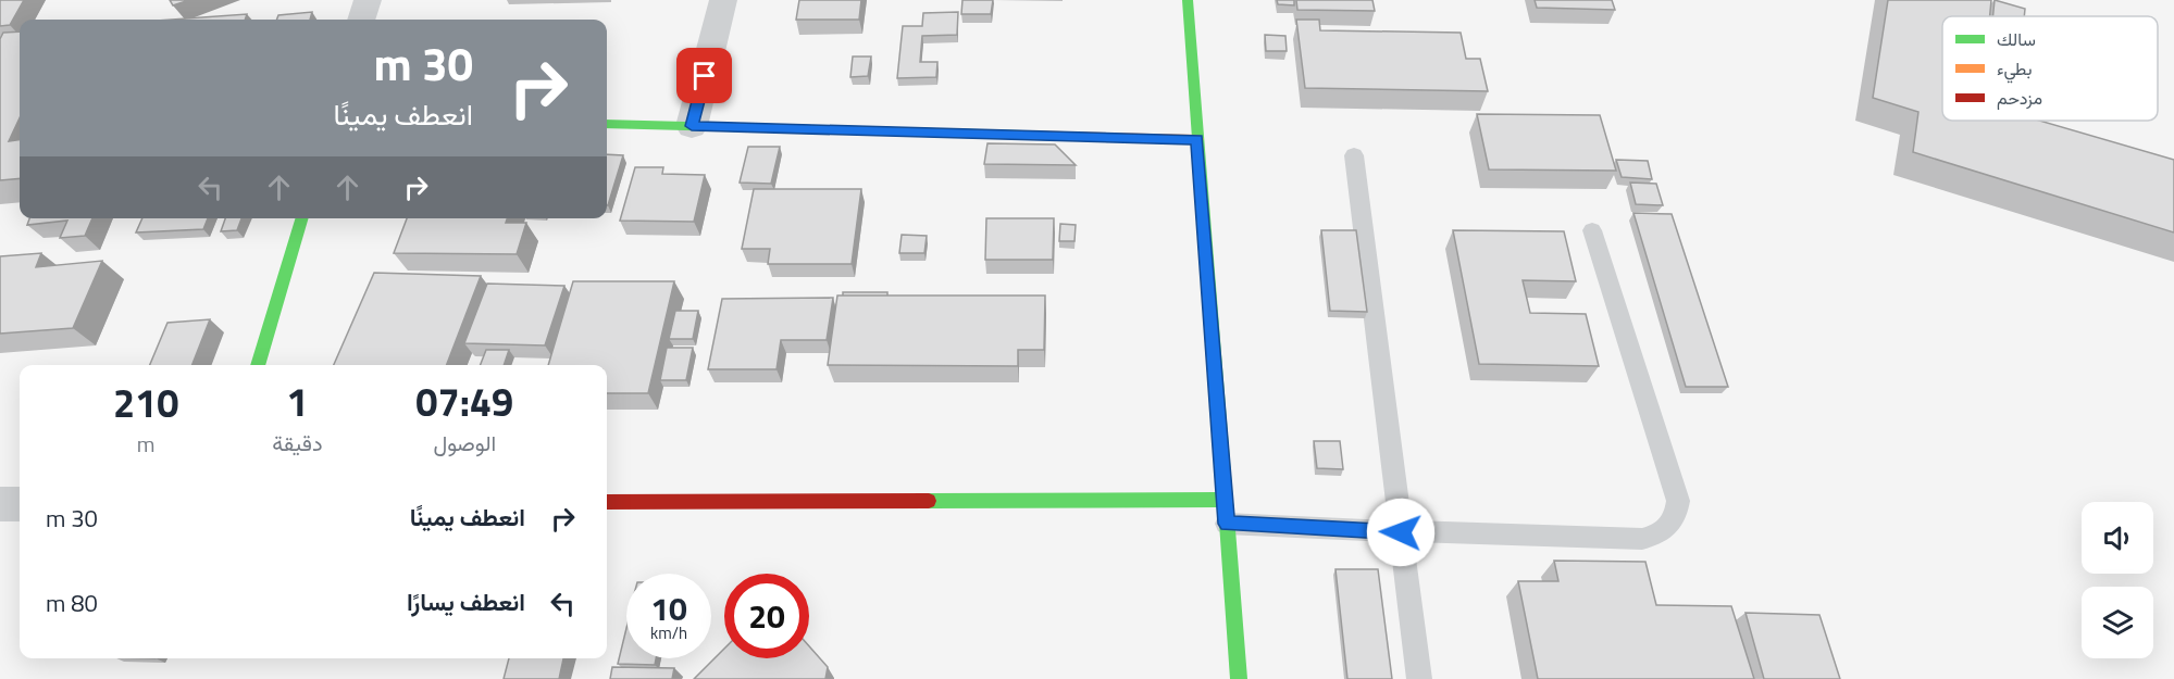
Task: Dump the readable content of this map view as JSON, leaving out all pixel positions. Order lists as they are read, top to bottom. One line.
{"legend":["سالك","بطيء","مزدحم"],"page":{"turn":["30 m","انعطف يمينًا"],"eta":["07:49","الوصول","1","دقيقة","210","m"],"list":[{"name":"انعطف يمينًا","value":"30 m"},{"name":"انعطف يسارًا","value":"80 m"}],"speed":"10 km/h","limit":"20"}}
